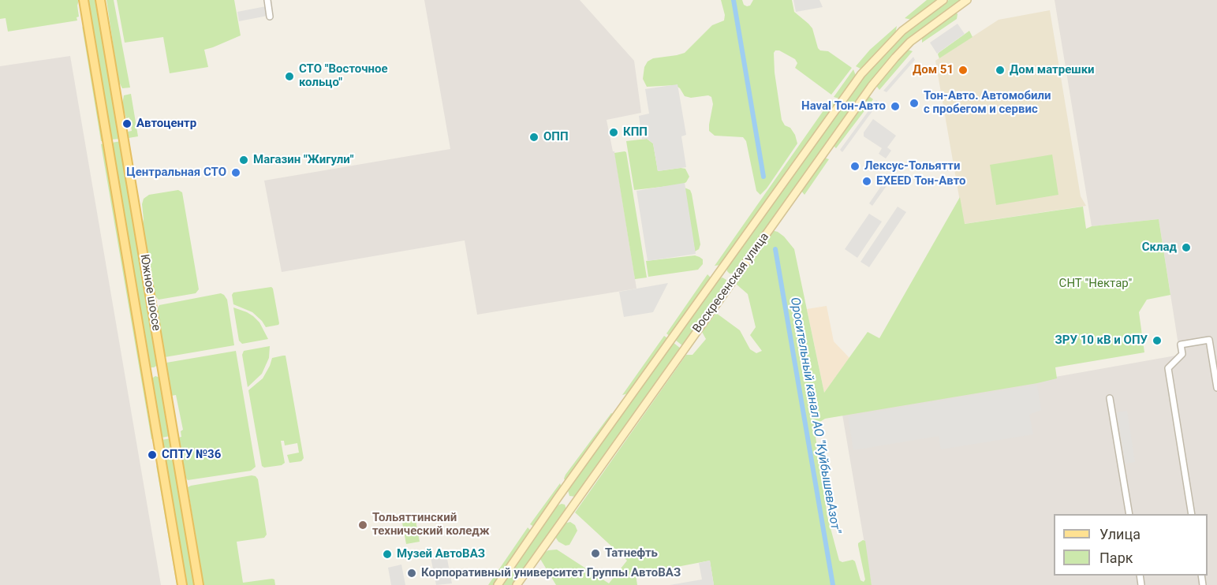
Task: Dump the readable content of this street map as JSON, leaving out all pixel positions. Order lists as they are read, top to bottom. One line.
{"streets":{"main road":["Воскресенская улица","Южное шоссе"]},"water":["Оросительный канал АО \"КуйбышевАзот\""],"parks":["СНТ \"Нектар\""],"places":["Дом 51","Дом матрешки","СТО \"Восточное кольцо\"","Тон-Авто. Автомобили с пробегом и сервис","Haval Тон-Авто","Автоцентр","КПП","ОПП","Магазин \"Жигули\"","Лексус-Тольятти","Центральная СТО","EXEED Тон-Авто","Склад","ЗРУ 10 кВ и ОПУ","СПТУ №36","Тольяттинский технический коледж","Татнефть","Музей АвтоВАЗ","Корпоративный университет Группы АвтоВАЗ"],"legend":["Улица","Парк"]}
